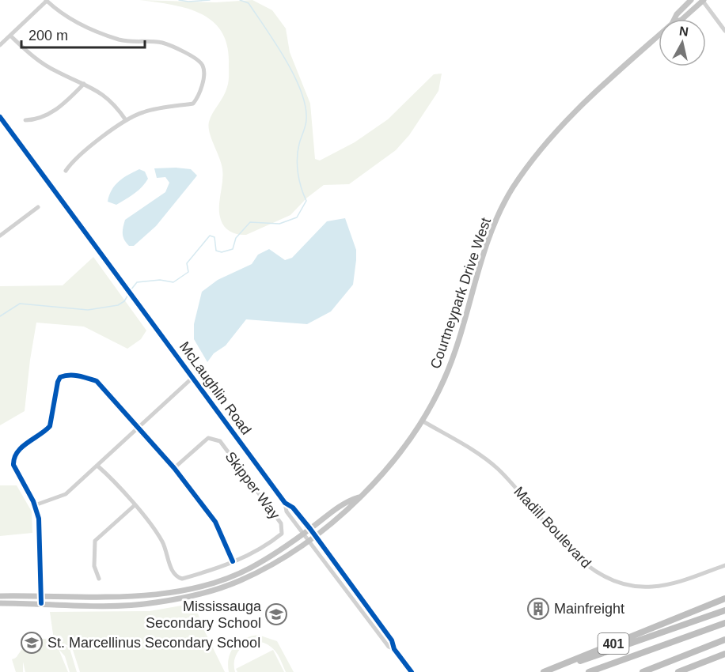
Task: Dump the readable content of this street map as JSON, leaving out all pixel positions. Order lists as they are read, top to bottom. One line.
{"streets":{"highway":["401"],"main road":["Courtneypark Drive West"],"street":["McLaughlin Road","Skipper Way","Madill Boulevard"]},"crossings":[["Courtneypark Drive West","McLaughlin Road"],["Courtneypark Drive West","Madill Boulevard"]],"places":{"building":["Mainfreight"],"school or university":["Mississauga Secondary School","St. Marcellinus Secondary School"]},"scale_bar":"200 m","north":"top"}
